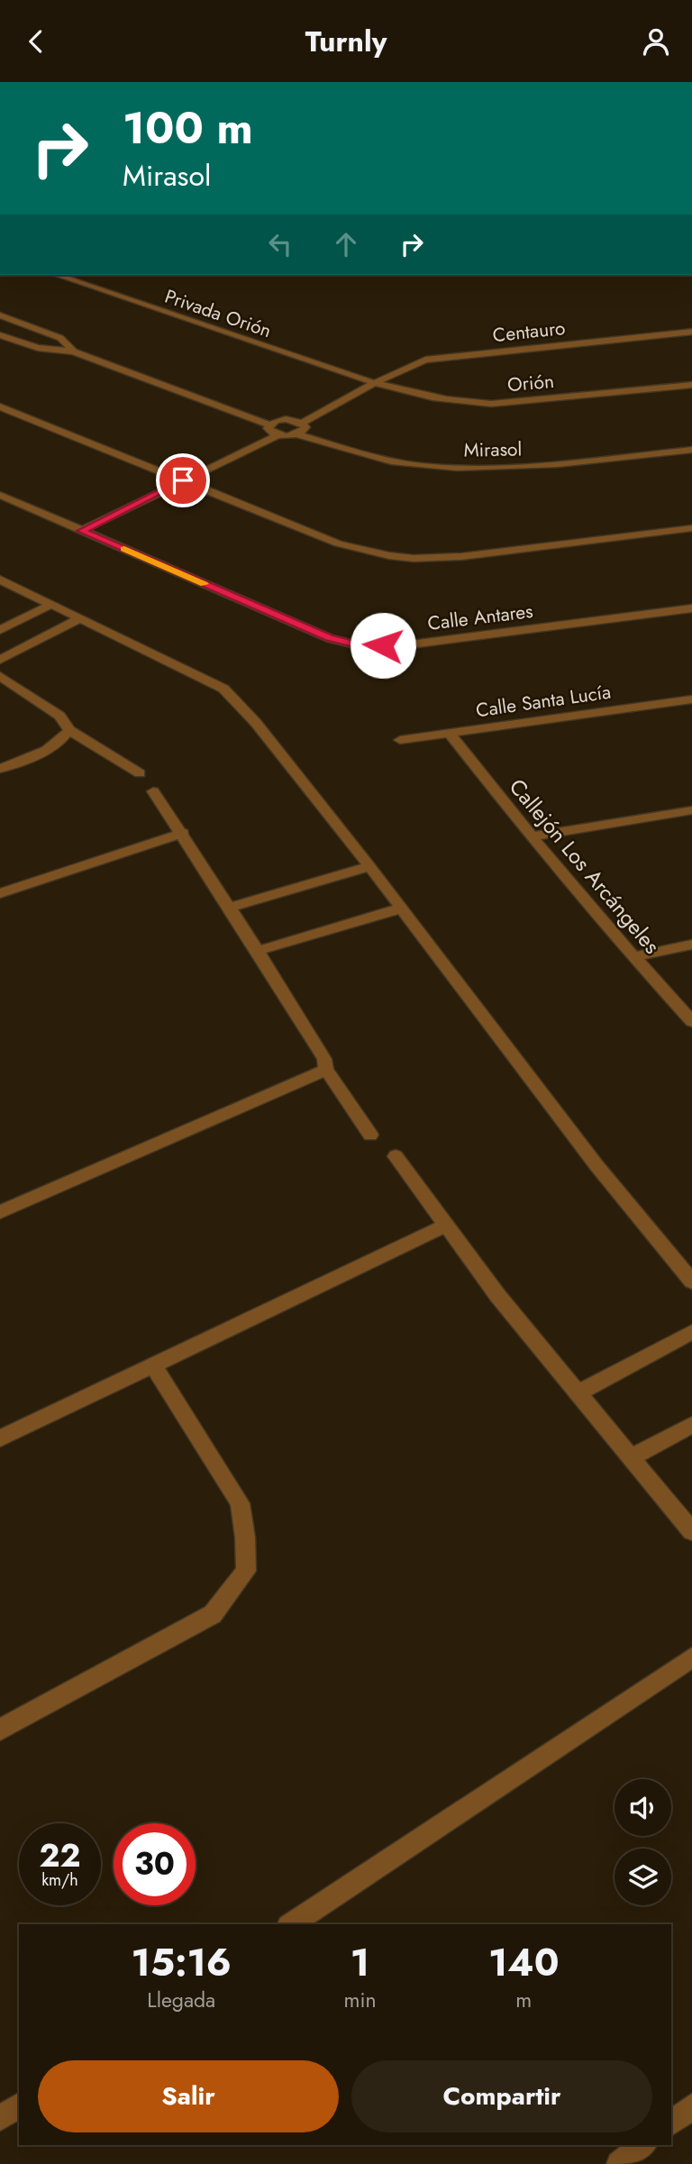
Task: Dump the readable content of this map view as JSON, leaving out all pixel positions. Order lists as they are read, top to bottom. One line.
{"streets":{"street":["Privada Orión","Centauro","Orión","Mirasol","Calle Antares","Calle Santa Lucía","Callejón Los Arcángeles"]},"crossings":[["Privada Orión","Centauro"],["Privada Orión","Orión"],["Centauro","Orión"],["Calle Santa Lucía","Callejón Los Arcángeles"]],"page":{"header":"Turnly","turn":["100 m","Mirasol"],"speed":"22 km/h","limit":"30","eta":["15:16","Llegada","1","min","140","m"],"buttons":["Salir","Compartir"]}}
